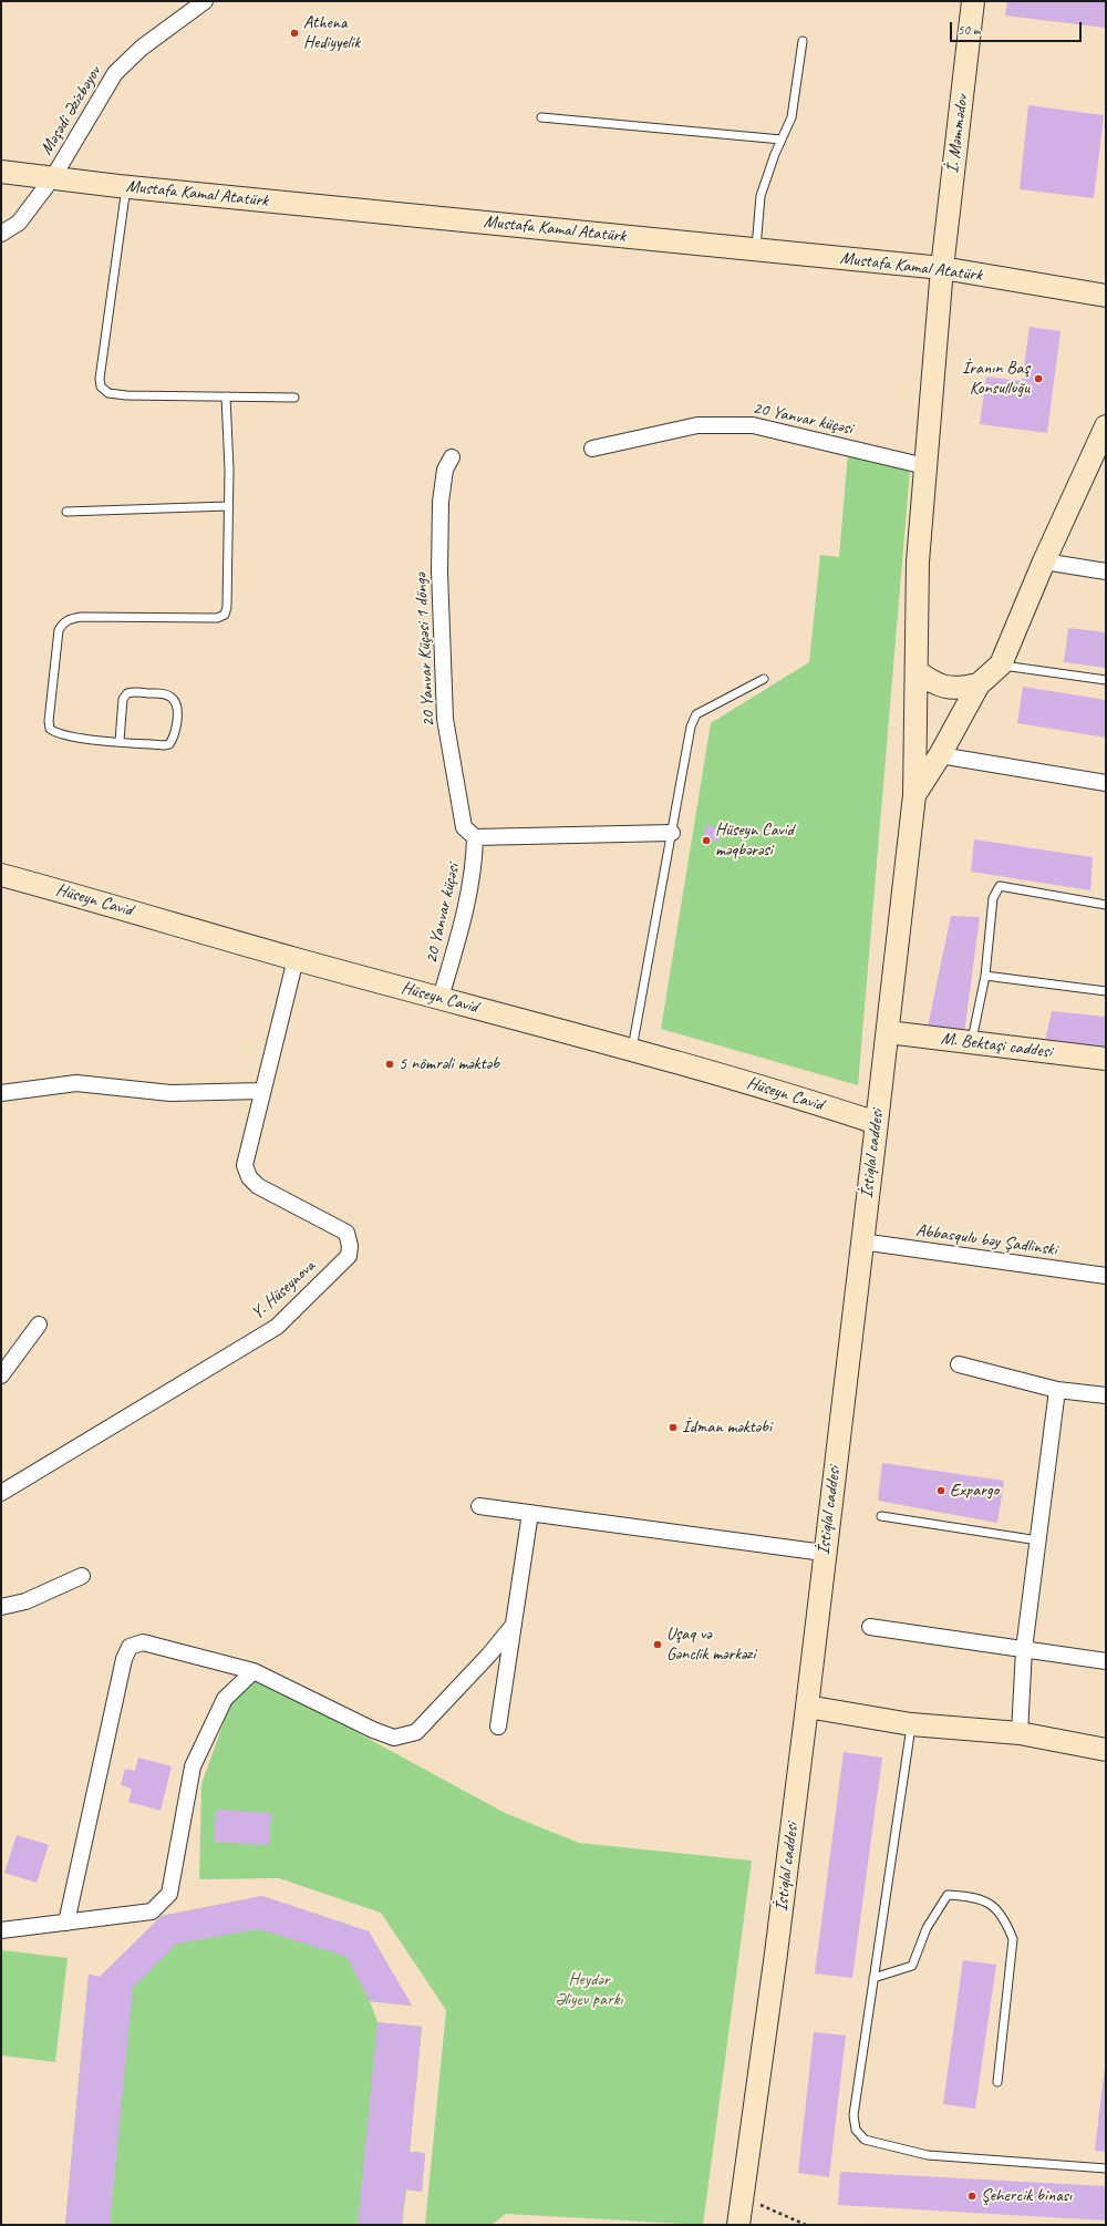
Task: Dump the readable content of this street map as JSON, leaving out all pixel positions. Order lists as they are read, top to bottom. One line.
{"streets":{"main road":["İ. Məmmədov","Mustafa Kamal Atatürk","Hüseyn Cavid","M. Bektaşi caddesi","İstiqlal caddesi"],"street":["Məşədi Əzizbəyov","20 Yanvar küçəsi","20 Yanvar Küçəsi 1 döngə","Abbasqulu bəy Şadlinski","Y. Hüseynova"]},"crossings":[["Məşədi Əzizbəyov","Mustafa Kamal Atatürk"],["İ. Məmmədov","Mustafa Kamal Atatürk"],["İ. Məmmədov","20 Yanvar küçəsi"],["İ. Məmmədov","İstiqlal caddesi"],["20 Yanvar küçəsi","20 Yanvar Küçəsi 1 döngə"],["20 Yanvar küçəsi","Hüseyn Cavid"],["20 Yanvar küçəsi","İstiqlal caddesi"],["Hüseyn Cavid","İstiqlal caddesi"],["Hüseyn Cavid","Y. Hüseynova"],["M. Bektaşi caddesi","İstiqlal caddesi"],["İstiqlal caddesi","Abbasqulu bəy Şadlinski"]],"parks":["Heydər Əliyev parkı"],"places":["Athena Hediyyelik","İranın Baş Konsulluğu","Hüseyn Cavid məqbərəsi","5 nömrəli məktəb","İdman məktəbi","Expargo","Uşaq və Gənclik mərkəzi","Şehercik binası"],"scale_bar":"50 m"}
